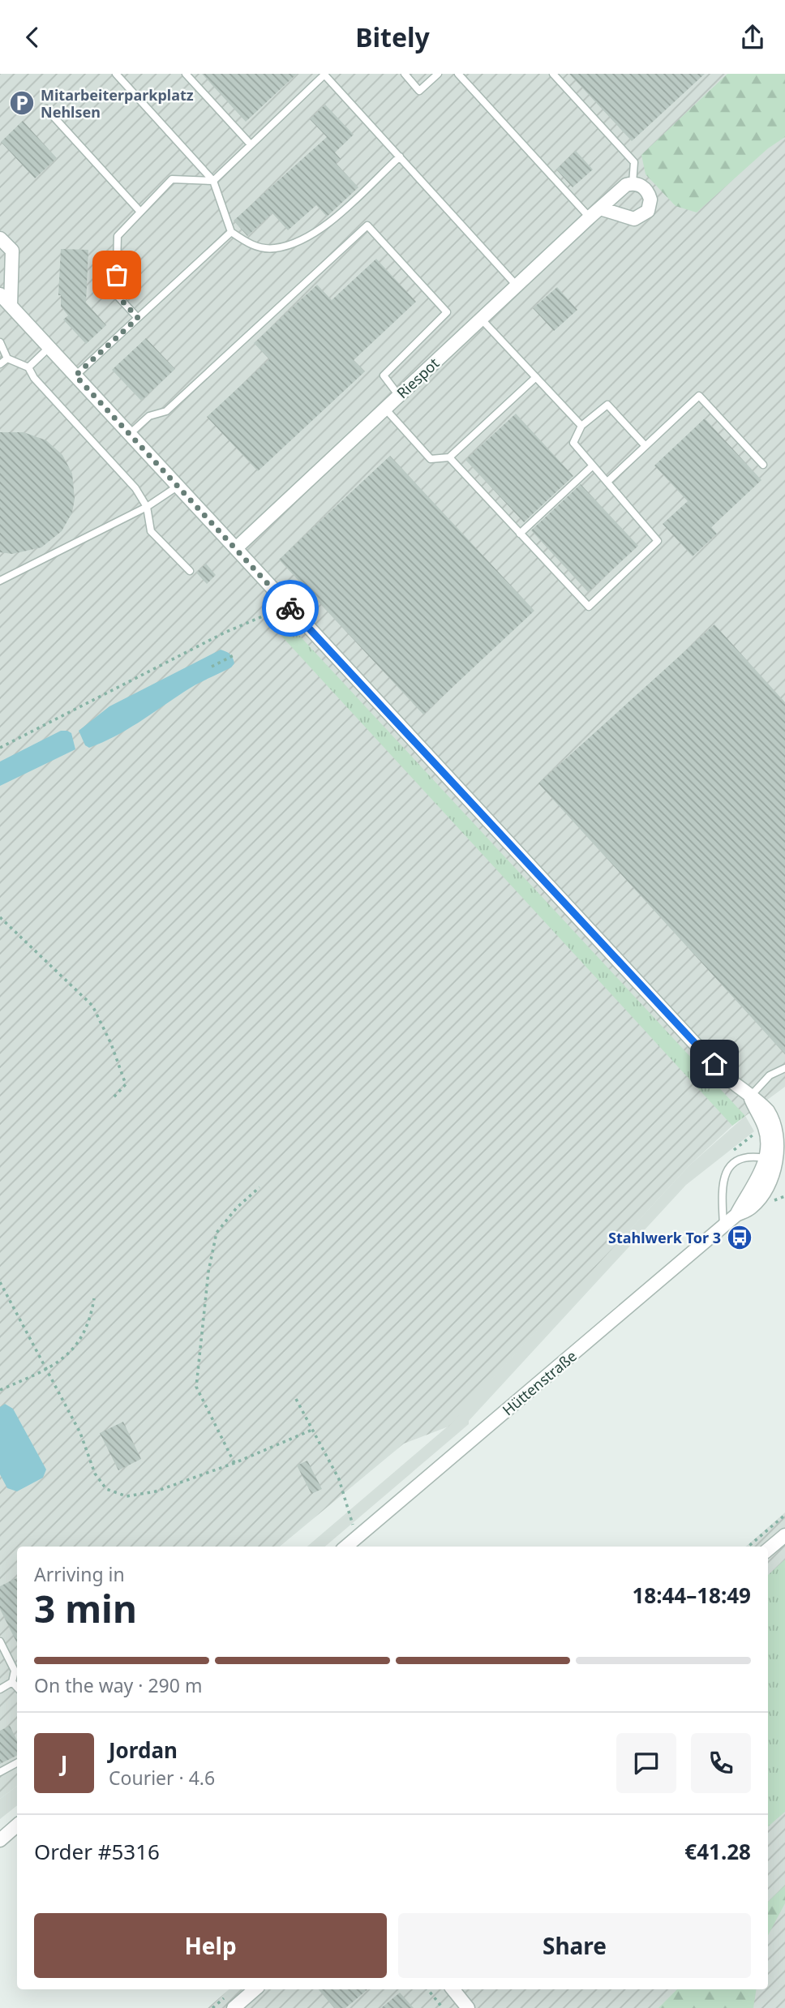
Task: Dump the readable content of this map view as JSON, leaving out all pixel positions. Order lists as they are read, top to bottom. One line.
{"streets":{"street":["Riespot","Hüttenstraße"]},"crossings":[["Riespot","Hüttenstraße"]],"places":{"parking":["Mitarbeiterparkplatz Nehlsen"],"bus stop":["Stahlwerk Tor 3"]},"page":{"header":"Bitely","heading":["3 min","Arriving in","18:44–18:49"],"panel":["Jordan","Courier · 4.6","Order #5316","€41.28"],"bar":"On the way · 290 m","round":"J","buttons":["Help","Share"]}}
